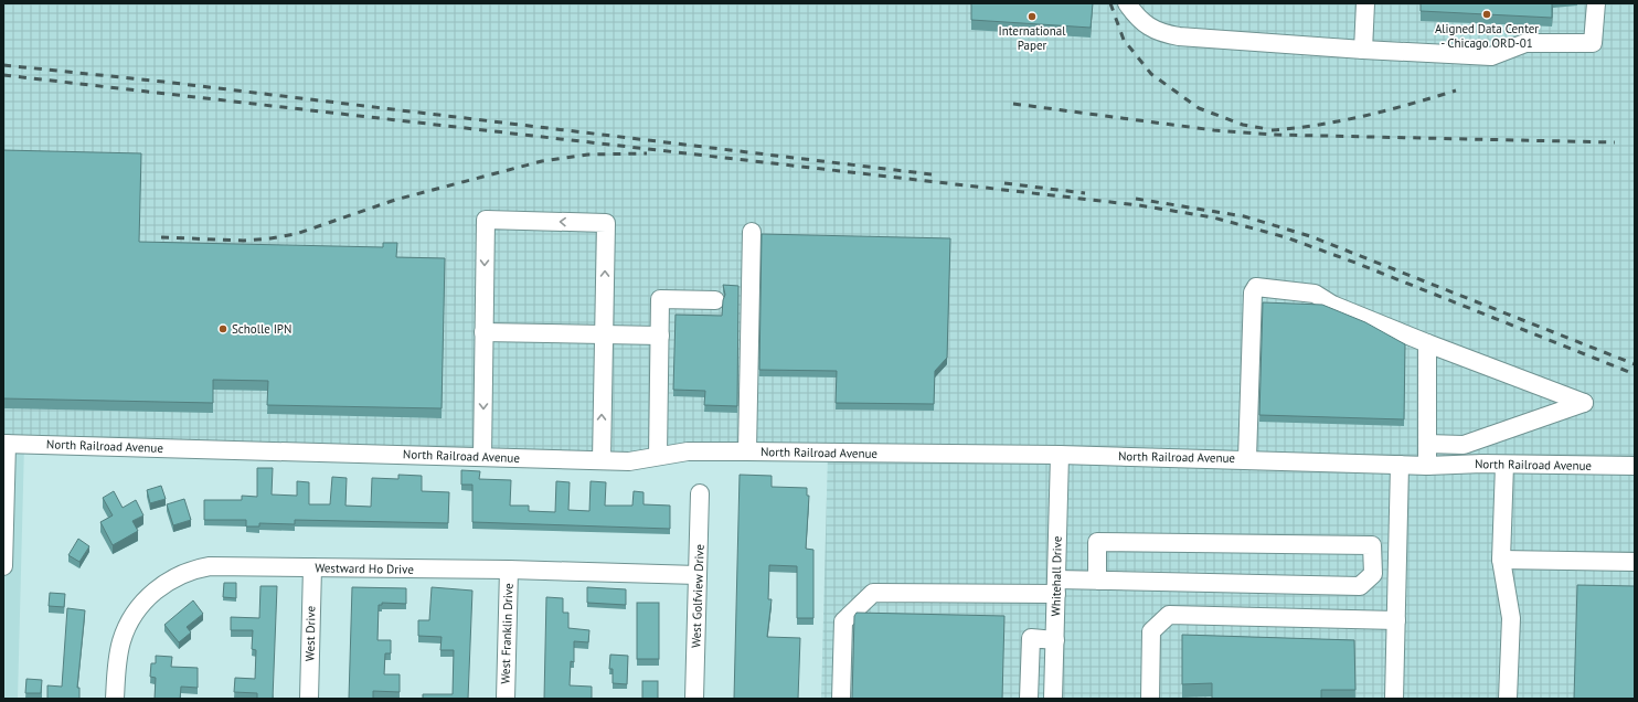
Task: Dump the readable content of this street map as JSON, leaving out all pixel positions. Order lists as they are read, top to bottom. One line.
{"streets":{"street":["North Railroad Avenue","Westward Ho Drive","Whitehall Drive","West Golfview Drive","West Drive","West Franklin Drive"]},"crossings":[["North Railroad Avenue","Whitehall Drive"],["Westward Ho Drive","West Golfview Drive"],["Westward Ho Drive","West Drive"],["Westward Ho Drive","West Franklin Drive"]],"places":["Aligned Data Center - Chicago ORD-01","International Paper","Scholle IPN"]}
